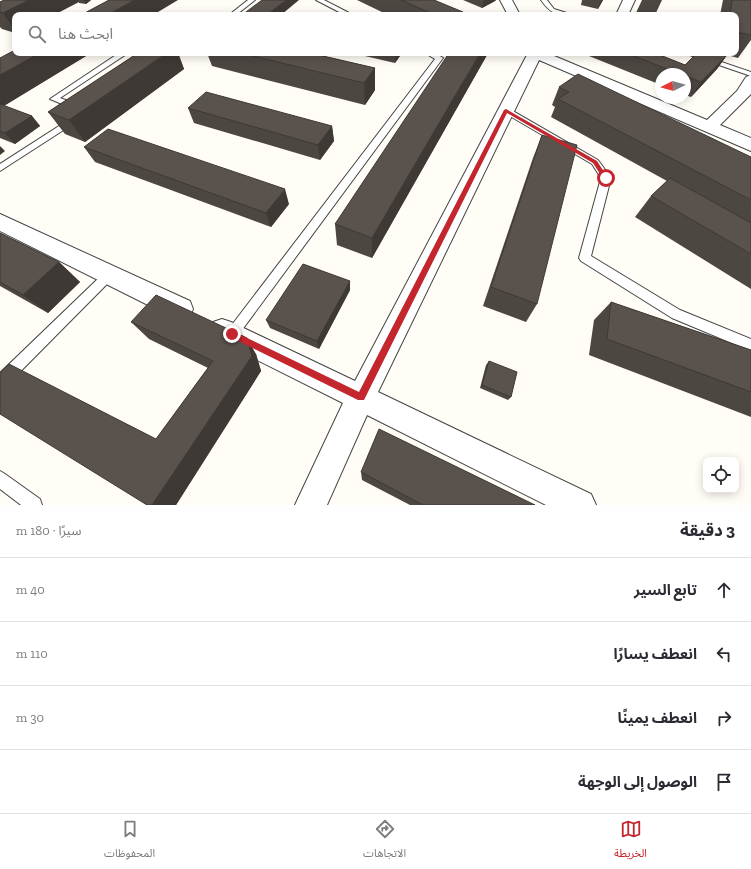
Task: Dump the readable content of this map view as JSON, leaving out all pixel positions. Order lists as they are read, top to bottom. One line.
{"north":"left","page":{"search":"ابحث هنا","heading":["3 دقيقة","سيرًا · 180 m"],"list":[["تابع السير","40 m"],["انعطف يسارًا","110 m"],["انعطف يمينًا","30 m"],"الوصول إلى الوجهة"],"nav":["الخريطة","الاتجاهات","المحفوظات"]}}
